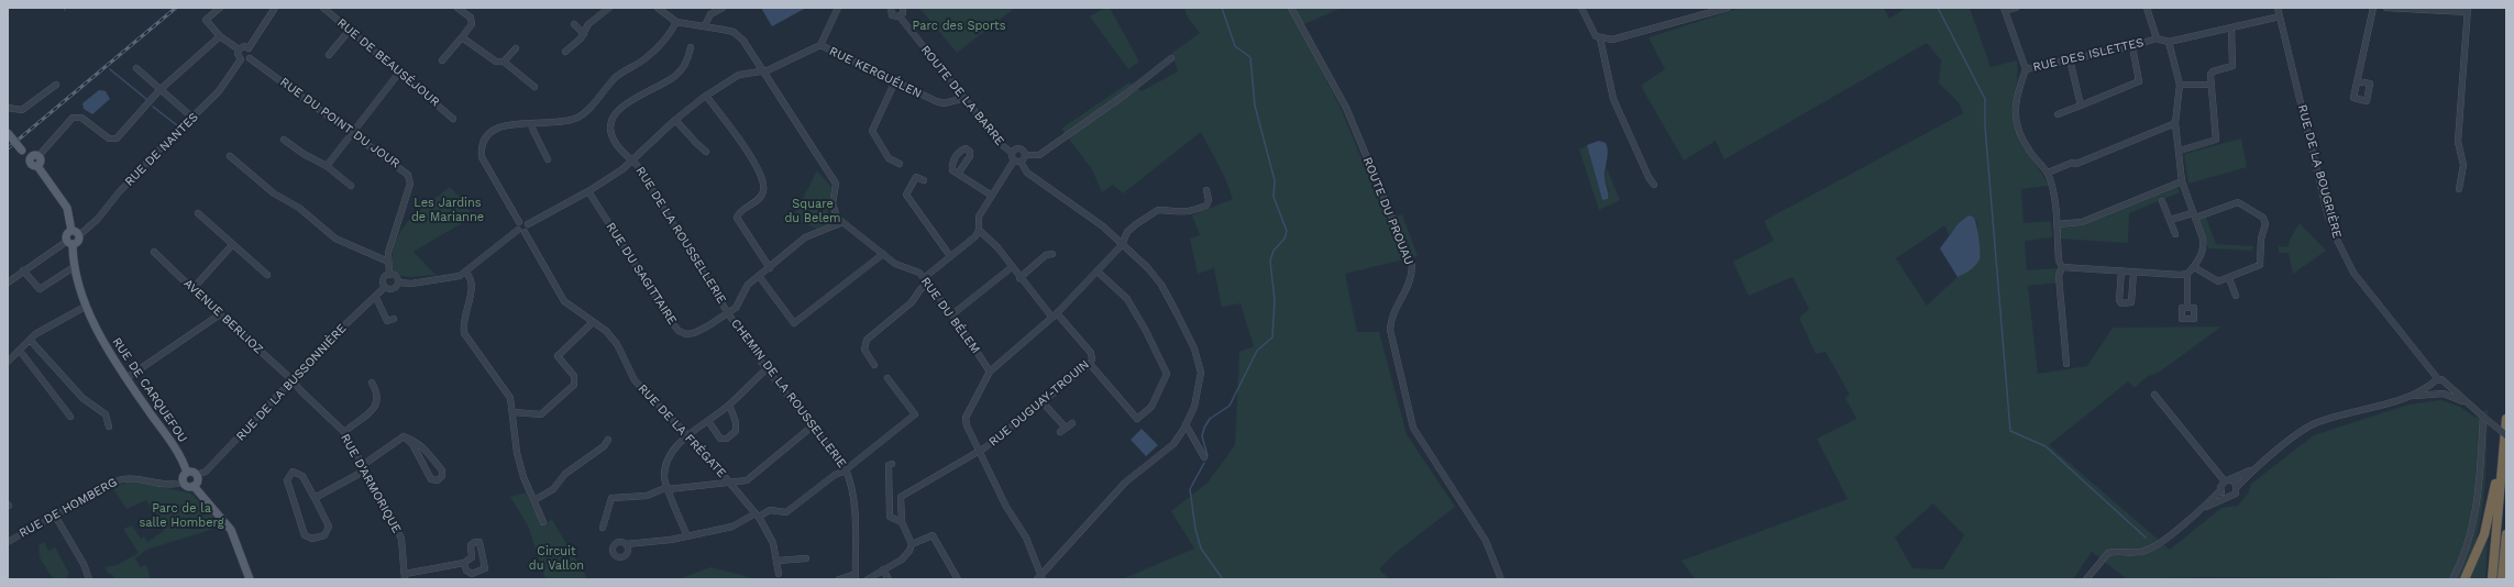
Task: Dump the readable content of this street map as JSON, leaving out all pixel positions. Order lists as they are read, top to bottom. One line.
{"streets":{"main road":["RUE DE CARQUEFOU"],"street":["RUE DES ISLETTES","RUE DE BEAUSÉJOUR","RUE KERGUÉLEN","ROUTE DE LA BARRE","RUE DU POINT DU JOUR","RUE DE NANTES","RUE DE LA BOUGRIÈRE","ROUTE DU PROUAU","RUE DE LA ROUSSELLERIE","RUE DU SAGITTAIRE","RUE DU BÉLEM","AVENUE BERLIOZ","RUE DE LA BUSSONNIÈRE","CHEMIN DE LA ROUSSELLERIE","RUE DUGUAY-TROUIN","RUE DE LA FRÉGATE","RUE D'ARMORIQUE","RUE DE HOMBERG"]},"crossings":[["RUE DES ISLETTES","RUE DE LA BOUGRIÈRE"],["RUE KERGUÉLEN","ROUTE DE LA BARRE"],["RUE KERGUÉLEN","RUE DE LA ROUSSELLERIE"],["RUE KERGUÉLEN","RUE DU SAGITTAIRE"],["RUE KERGUÉLEN","RUE DE LA FRÉGATE"],["RUE DU POINT DU JOUR","RUE DE NANTES"],["RUE DU POINT DU JOUR","RUE DE LA BUSSONNIÈRE"],["RUE DE LA ROUSSELLERIE","RUE DU SAGITTAIRE"],["RUE DE LA ROUSSELLERIE","CHEMIN DE LA ROUSSELLERIE"],["RUE DU SAGITTAIRE","CHEMIN DE LA ROUSSELLERIE"],["AVENUE BERLIOZ","RUE DE LA BUSSONNIÈRE"],["AVENUE BERLIOZ","RUE D'ARMORIQUE"],["RUE DE LA BUSSONNIÈRE","RUE DE CARQUEFOU"],["RUE DE LA BUSSONNIÈRE","RUE D'ARMORIQUE"],["RUE DE LA BUSSONNIÈRE","RUE DE HOMBERG"],["RUE DE CARQUEFOU","RUE DE HOMBERG"]],"parks":["Parc des Sports","Les Jardins de Marianne","Square du Belem","Parc de la salle Homberg","Circuit du Vallon"]}
